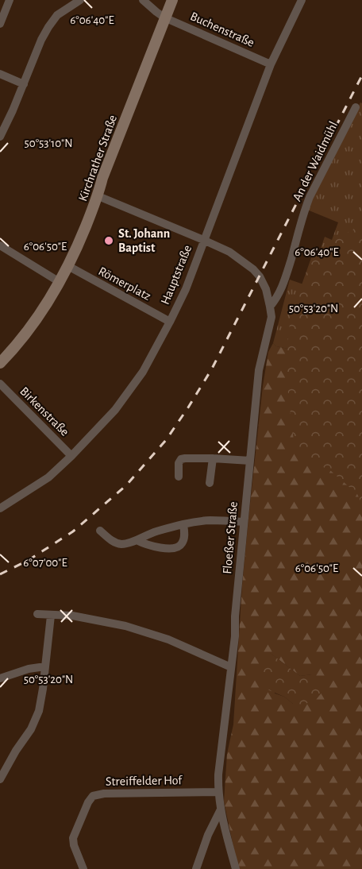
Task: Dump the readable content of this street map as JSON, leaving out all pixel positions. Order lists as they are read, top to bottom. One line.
{"streets":{"main road":["Kirchrather Straße"],"street":["Buchenstraße","An der Waidmühl","Hauptstraße","Römerplatz","Birkenstraße","Floeßer Straße","Streiffelder Hof"]},"crossings":[["Buchenstraße","Kirchrather Straße"],["Buchenstraße","Hauptstraße"],["Kirchrather Straße","Römerplatz"],["An der Waidmühl","Floeßer Straße"],["Hauptstraße","Römerplatz"],["Hauptstraße","Birkenstraße"],["Hauptstraße","Floeßer Straße"],["Floeßer Straße","Streiffelder Hof"]],"places":["St. Johann Baptist"],"coordinates":["6°06'40\"E","50°53'10\"N","6°06'50\"E","50°53'20\"N","6°07'00\"E"]}
